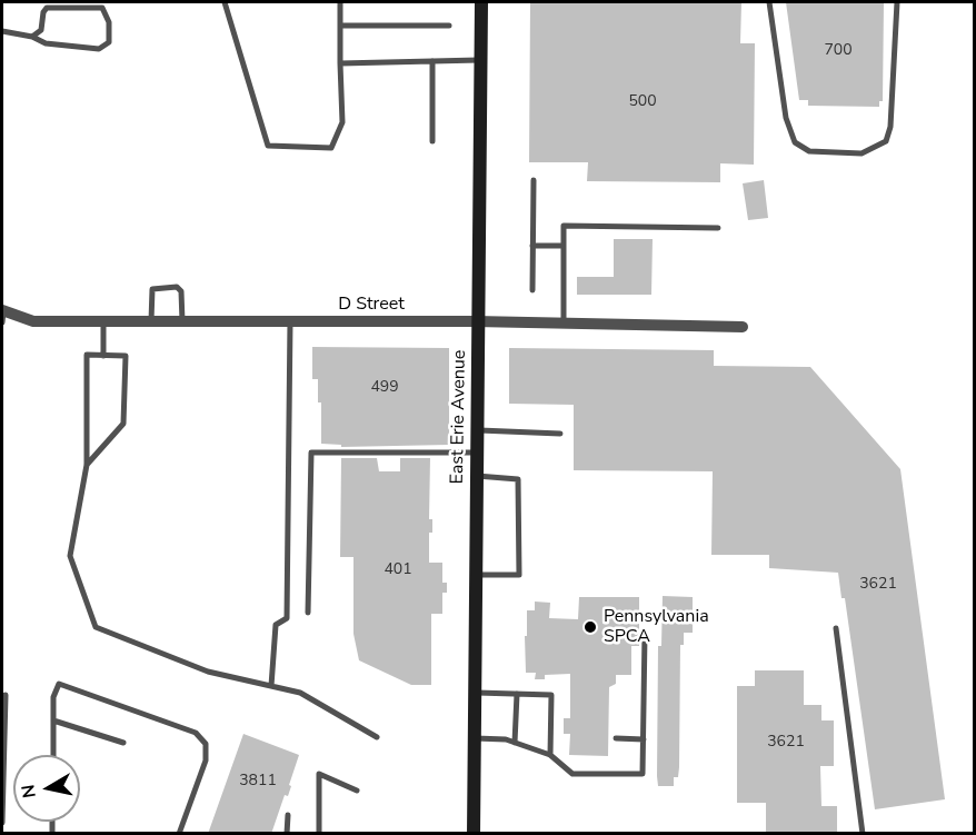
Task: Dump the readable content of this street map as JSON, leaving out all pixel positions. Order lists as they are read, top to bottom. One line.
{"streets":{"main road":["East Erie Avenue"],"street":["D Street"]},"crossings":[["D Street","East Erie Avenue"]],"places":["Pennsylvania SPCA"],"house_numbers":["700","500","499","401","3621","3621","3811"],"north":"left"}
